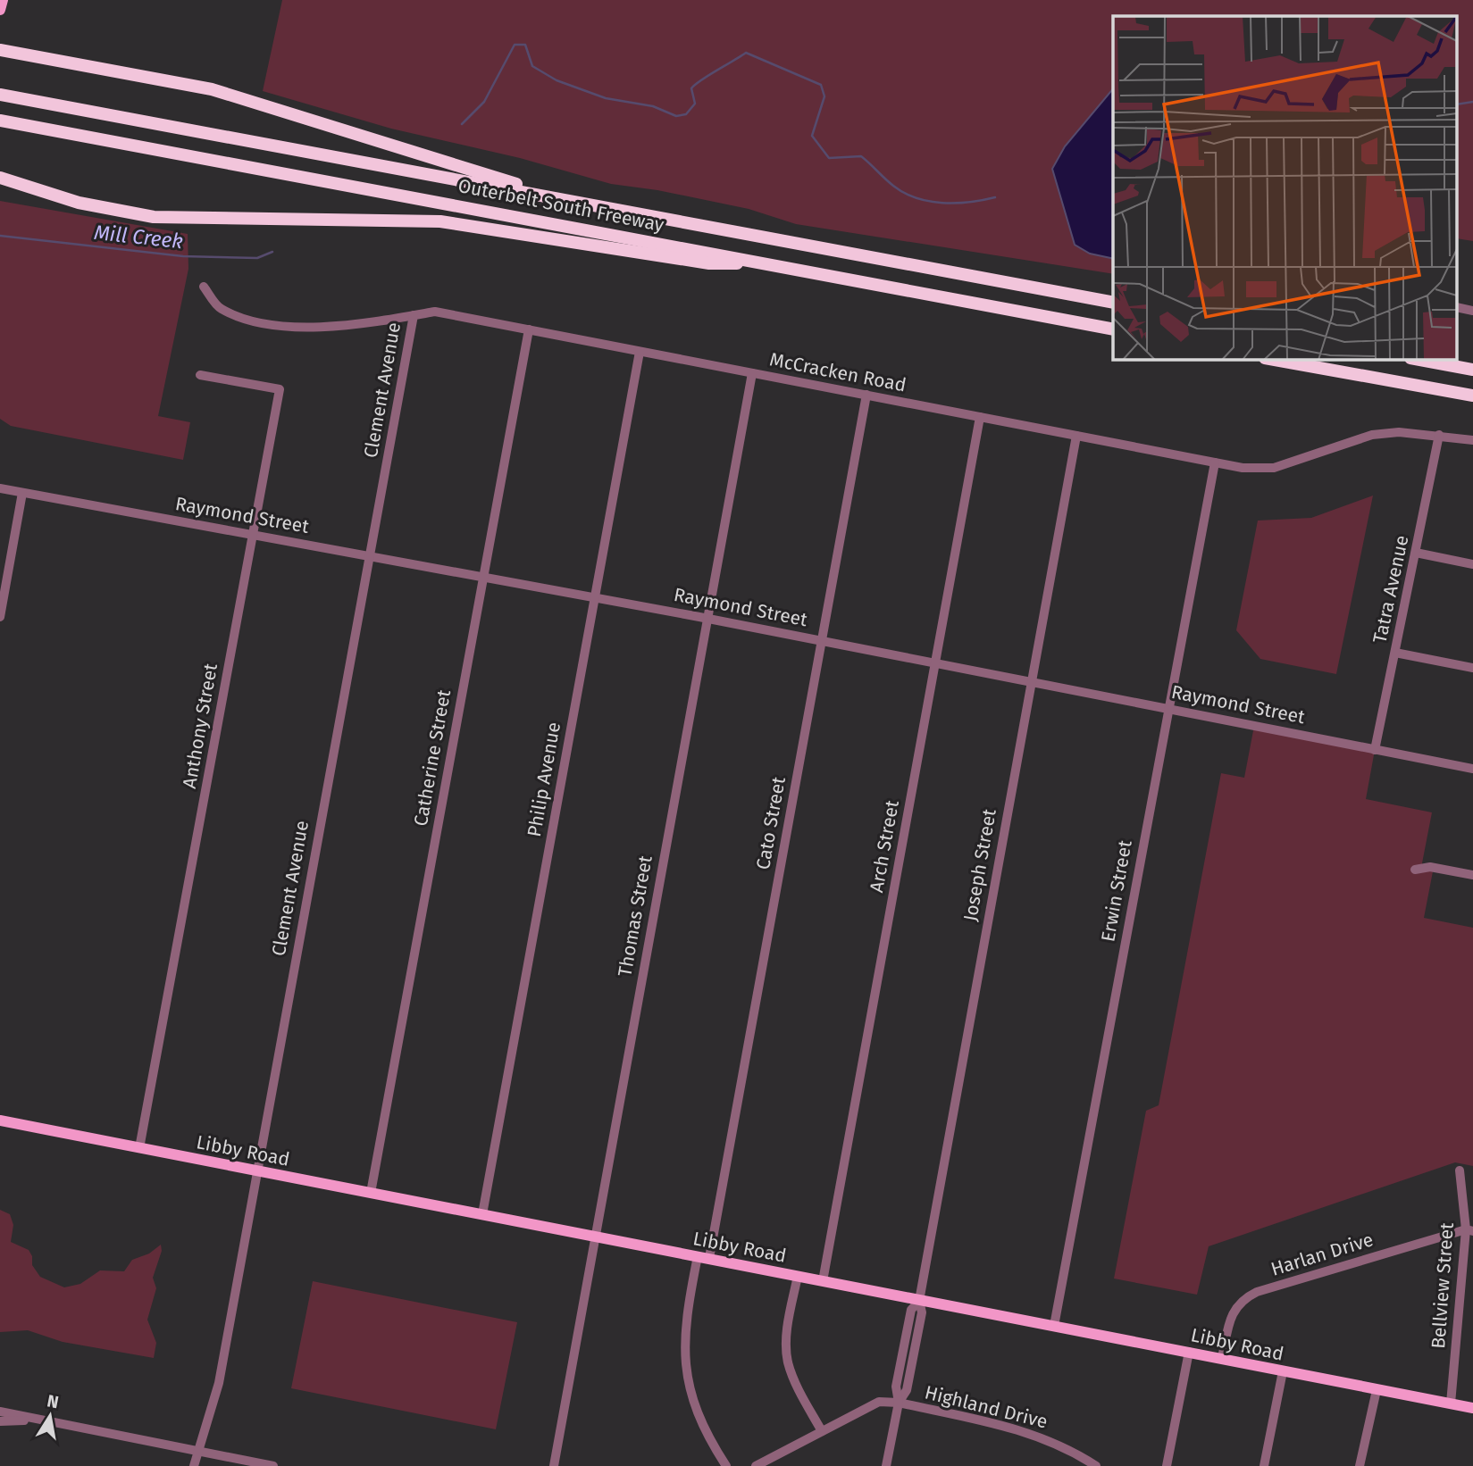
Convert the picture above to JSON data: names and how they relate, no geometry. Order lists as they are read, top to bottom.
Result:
{
  "streets": {
    "highway": ["Outerbelt South Freeway"],
    "main road": ["Libby Road"],
    "street": [
      "McCracken Road",
      "Clement Avenue",
      "Raymond Street",
      "Tatra Avenue",
      "Anthony Street",
      "Catherine Street",
      "Philip Avenue",
      "Cato Street",
      "Arch Street",
      "Joseph Street",
      "Erwin Street",
      "Thomas Street",
      "Harlan Drive",
      "Bellview Street",
      "Highland Drive"
    ]
  },
  "crossings": [
    ["McCracken Road", "Clement Avenue"],
    ["McCracken Road", "Tatra Avenue"],
    ["McCracken Road", "Catherine Street"],
    ["McCracken Road", "Philip Avenue"],
    ["McCracken Road", "Cato Street"],
    ["McCracken Road", "Arch Street"],
    ["McCracken Road", "Joseph Street"],
    ["McCracken Road", "Erwin Street"],
    ["McCracken Road", "Thomas Street"],
    ["Clement Avenue", "Raymond Street"],
    ["Clement Avenue", "Libby Road"],
    ["Raymond Street", "Tatra Avenue"],
    ["Raymond Street", "Anthony Street"],
    ["Raymond Street", "Catherine Street"],
    ["Raymond Street", "Philip Avenue"],
    ["Raymond Street", "Cato Street"],
    ["Raymond Street", "Arch Street"],
    ["Raymond Street", "Joseph Street"],
    ["Raymond Street", "Erwin Street"],
    ["Raymond Street", "Thomas Street"],
    ["Anthony Street", "Libby Road"],
    ["Catherine Street", "Libby Road"],
    ["Philip Avenue", "Libby Road"],
    ["Cato Street", "Libby Road"],
    ["Arch Street", "Libby Road"],
    ["Joseph Street", "Libby Road"],
    ["Joseph Street", "Highland Drive"],
    ["Erwin Street", "Libby Road"],
    ["Thomas Street", "Libby Road"],
    ["Libby Road", "Harlan Drive"],
    ["Libby Road", "Bellview Street"],
    ["Harlan Drive", "Bellview Street"]
  ],
  "water": ["Mill Creek"],
  "north": "top"
}
